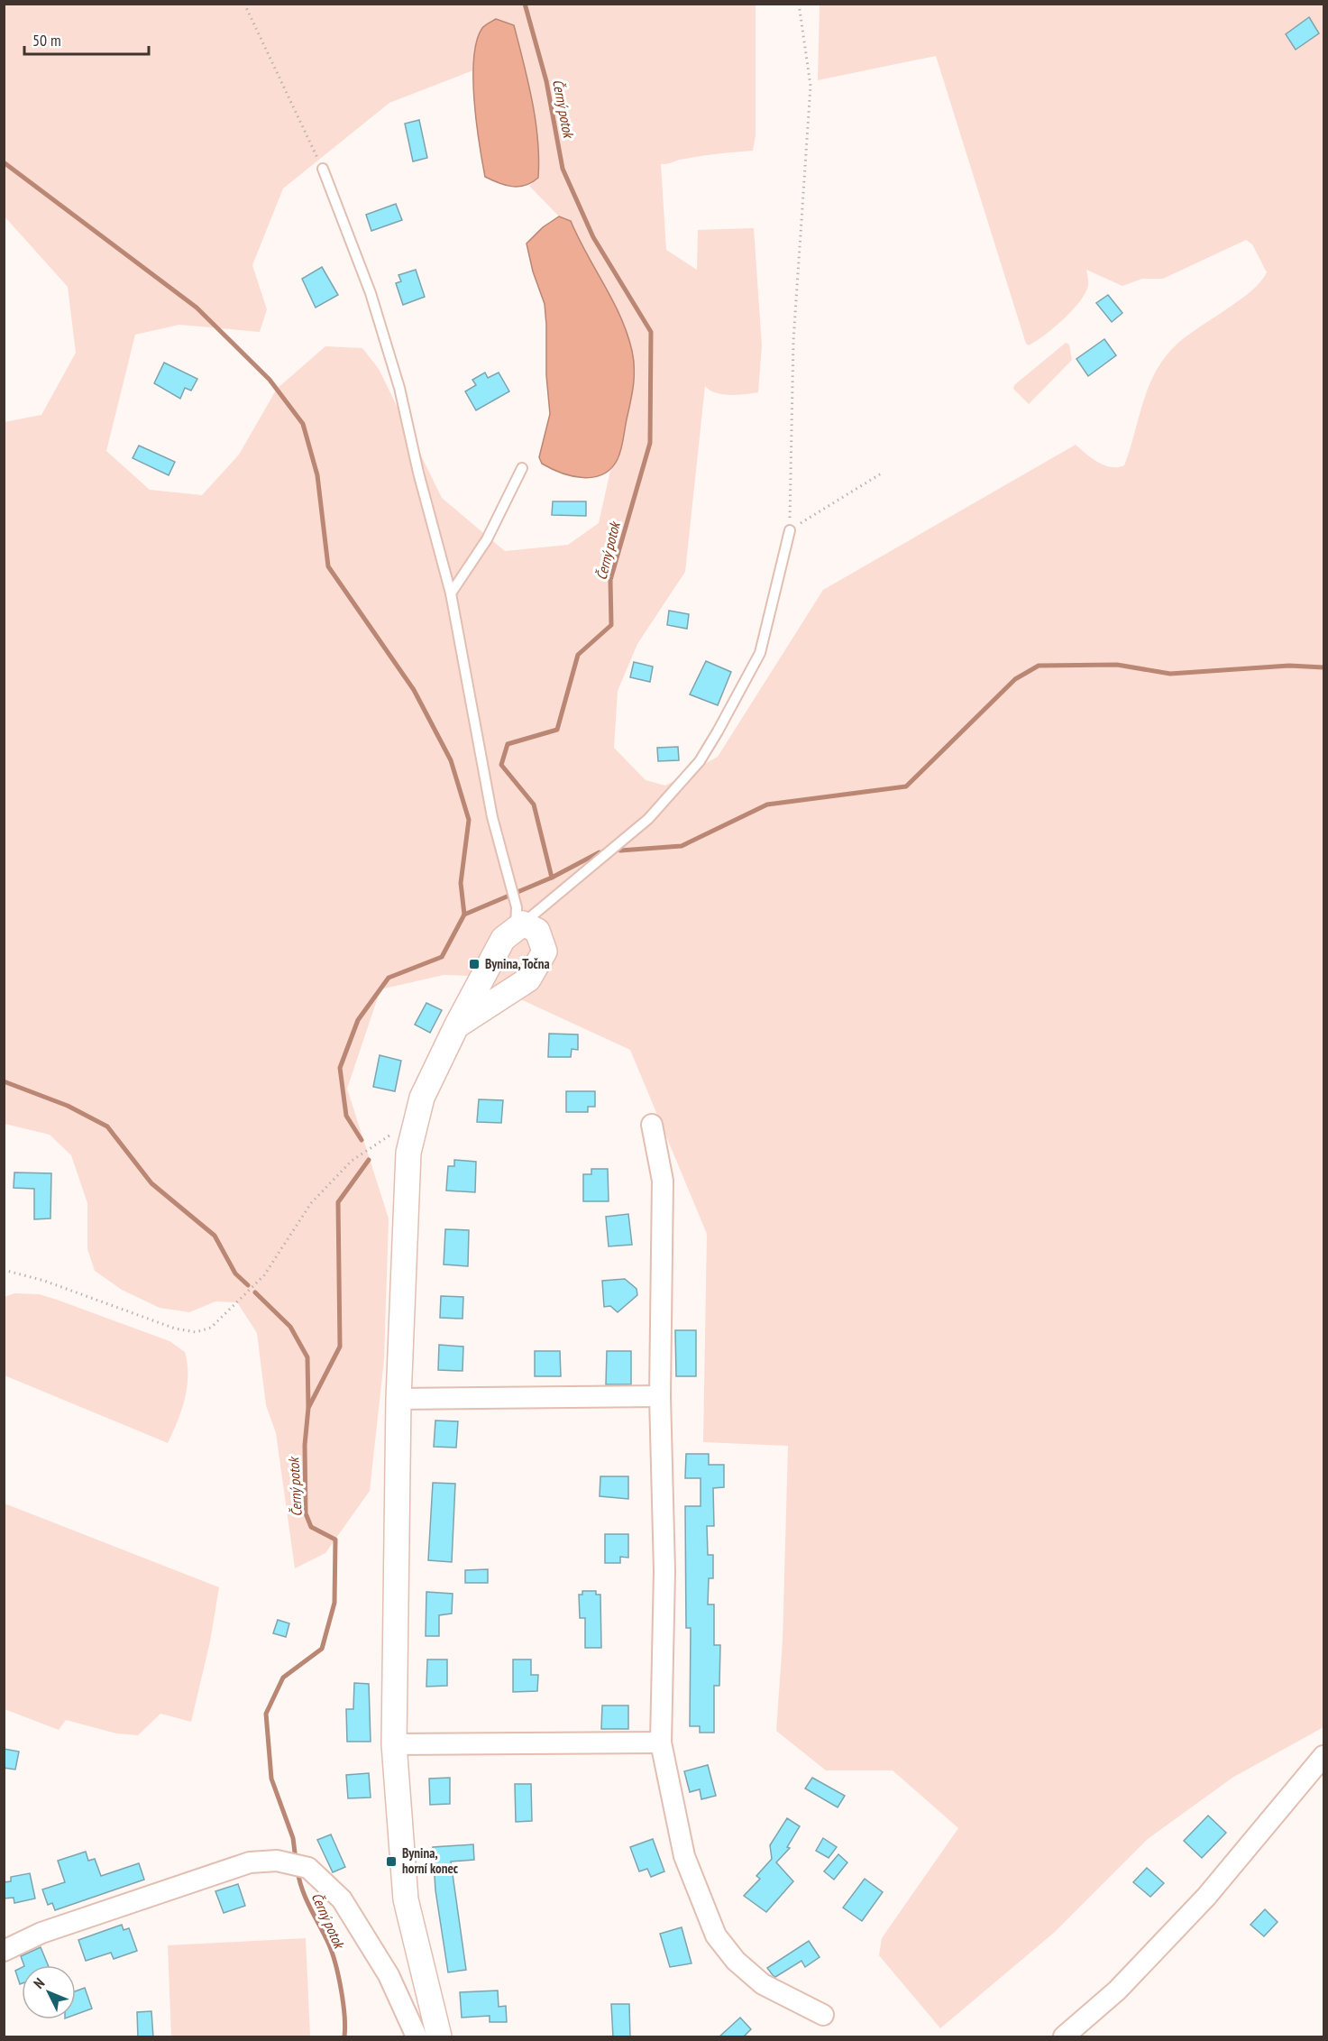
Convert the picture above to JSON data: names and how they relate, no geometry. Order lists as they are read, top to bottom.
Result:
{
  "water": ["Černý potok"],
  "places": {
    "transit": ["Bynina, Točna", "Bynina, horní konec"]
  },
  "scale_bar": "50 m",
  "north": "top left"
}
